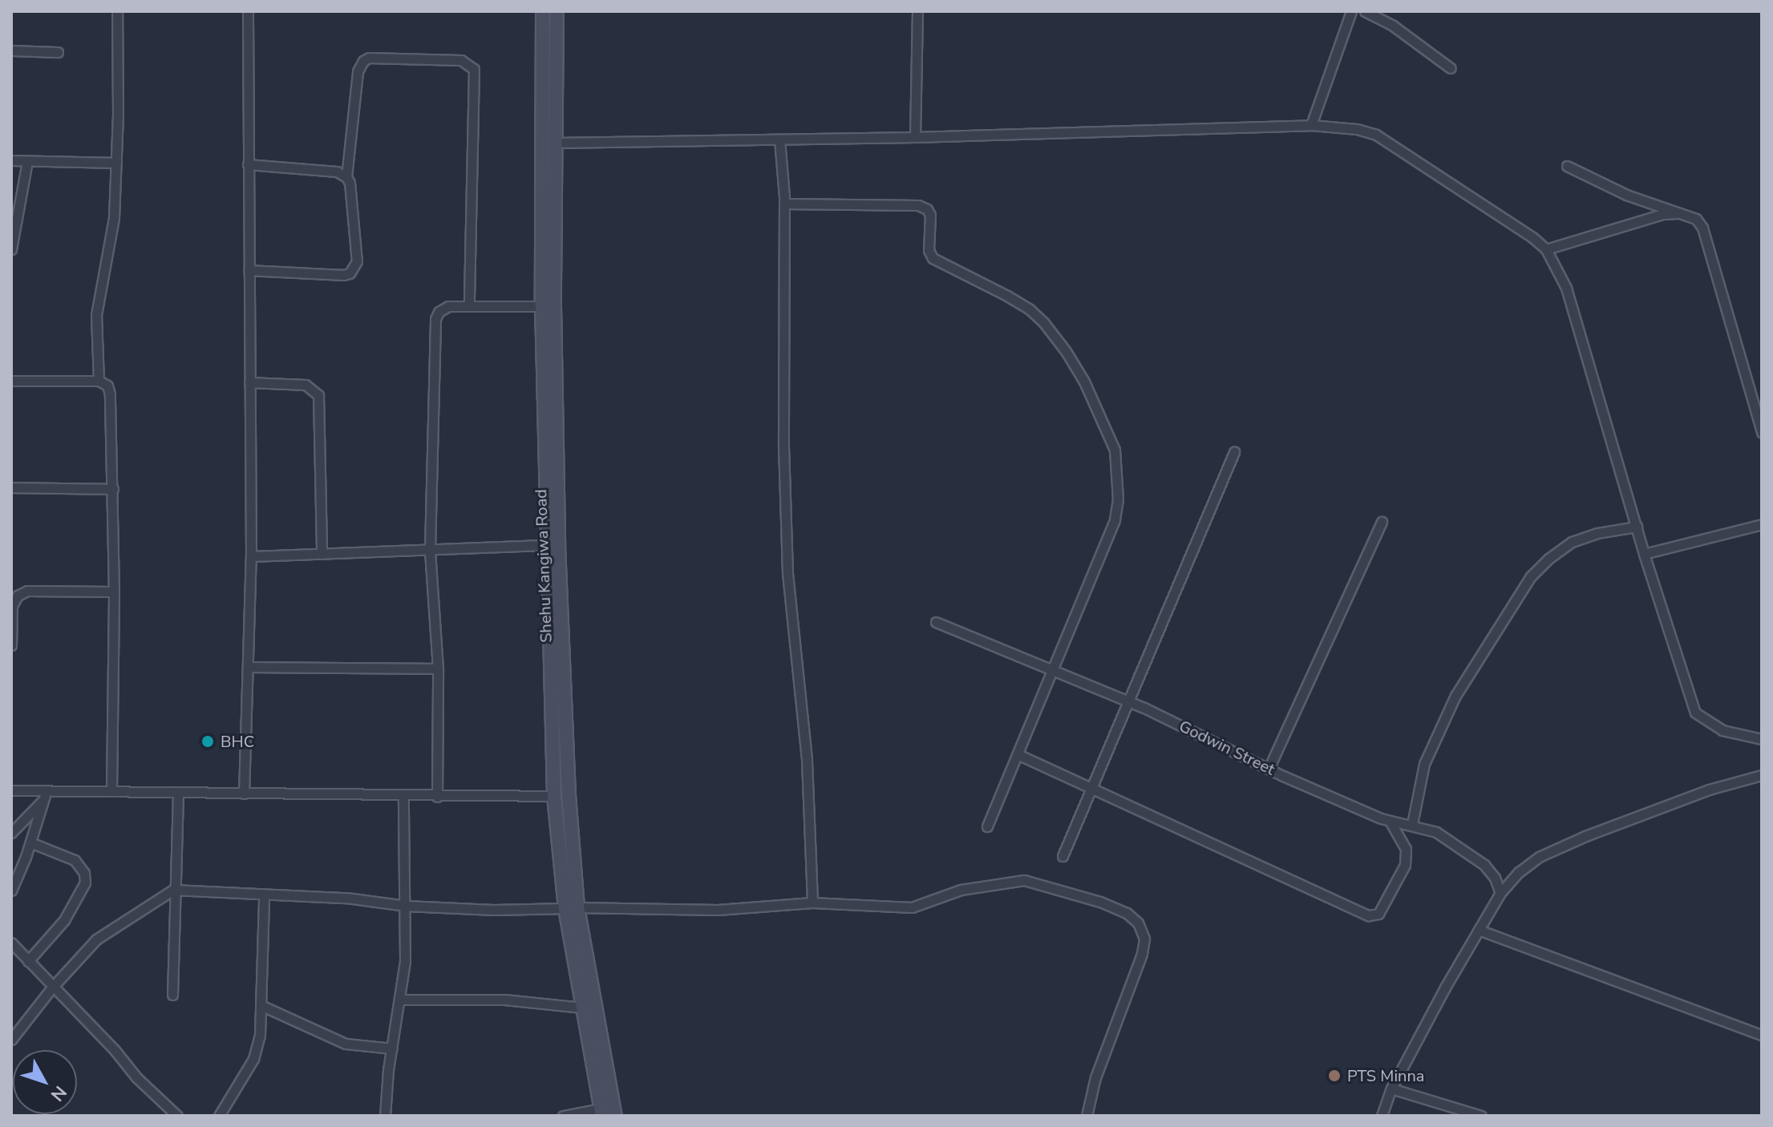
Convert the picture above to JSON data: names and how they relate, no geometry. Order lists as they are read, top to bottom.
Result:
{
  "streets": {
    "main road": ["Shehu Kangiwa Road"],
    "street": ["Godwin Street"]
  },
  "places": ["BHC", "PTS Minna"],
  "north": "bottom right"
}
